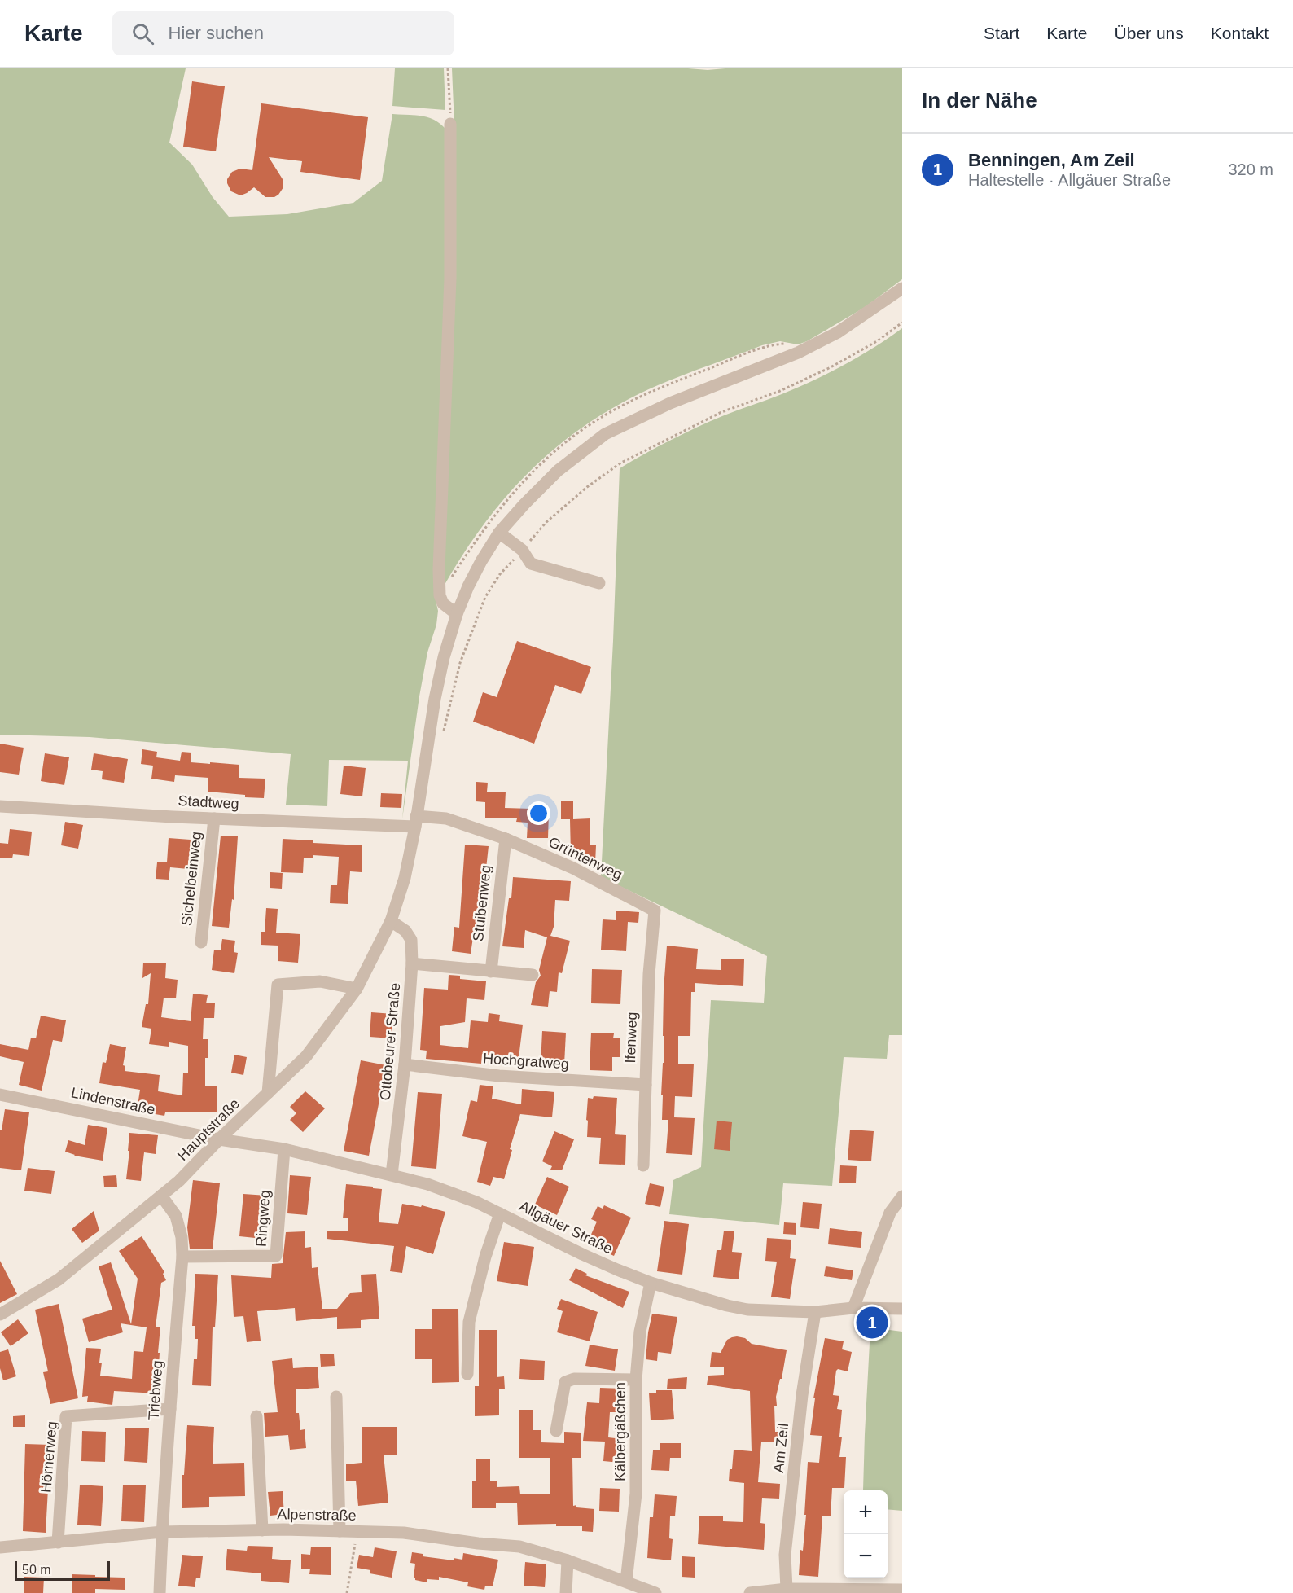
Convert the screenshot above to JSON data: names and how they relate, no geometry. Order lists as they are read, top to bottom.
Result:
{
  "streets": {
    "street": [
      "Stadtweg",
      "Grüntenweg",
      "Sichelbeinweg",
      "Stuibenweg",
      "Ifenweg",
      "Ottobeurer Straße",
      "Hochgratweg",
      "Lindenstraße",
      "Hauptstraße",
      "Ringweg",
      "Allgäuer Straße",
      "Triebweg",
      "Kälbergäßchen",
      "Am Zeil",
      "Hörnerweg",
      "Alpenstraße"
    ]
  },
  "crossings": [
    ["Stadtweg", "Grüntenweg"],
    ["Stadtweg", "Sichelbeinweg"],
    ["Stadtweg", "Hauptstraße"],
    ["Grüntenweg", "Stuibenweg"],
    ["Grüntenweg", "Ifenweg"],
    ["Grüntenweg", "Hauptstraße"],
    ["Ifenweg", "Hochgratweg"],
    ["Ottobeurer Straße", "Hochgratweg"],
    ["Ottobeurer Straße", "Hauptstraße"],
    ["Ottobeurer Straße", "Allgäuer Straße"],
    ["Lindenstraße", "Hauptstraße"],
    ["Lindenstraße", "Allgäuer Straße"],
    ["Hauptstraße", "Allgäuer Straße"],
    ["Hauptstraße", "Triebweg"],
    ["Ringweg", "Allgäuer Straße"],
    ["Ringweg", "Triebweg"],
    ["Allgäuer Straße", "Kälbergäßchen"],
    ["Allgäuer Straße", "Am Zeil"],
    ["Triebweg", "Hörnerweg"],
    ["Triebweg", "Alpenstraße"],
    ["Kälbergäßchen", "Alpenstraße"],
    ["Hörnerweg", "Alpenstraße"]
  ],
  "scale_bar": "50 m",
  "page": {
    "header": "Karte",
    "search": "Hier suchen",
    "nav": [
      "Start",
      "Karte",
      "Über uns",
      "Kontakt"
    ],
    "heading": "In der Nähe",
    "list": [
      {
        "mark": "1",
        "name": "Benningen, Am Zeil",
        "note": "Haltestelle · Allgäuer Straße",
        "value": "320 m"
      }
    ],
    "pins": "1",
    "map_buttons": ["+", "−"],
    "scale": "50 m"
  }
}
